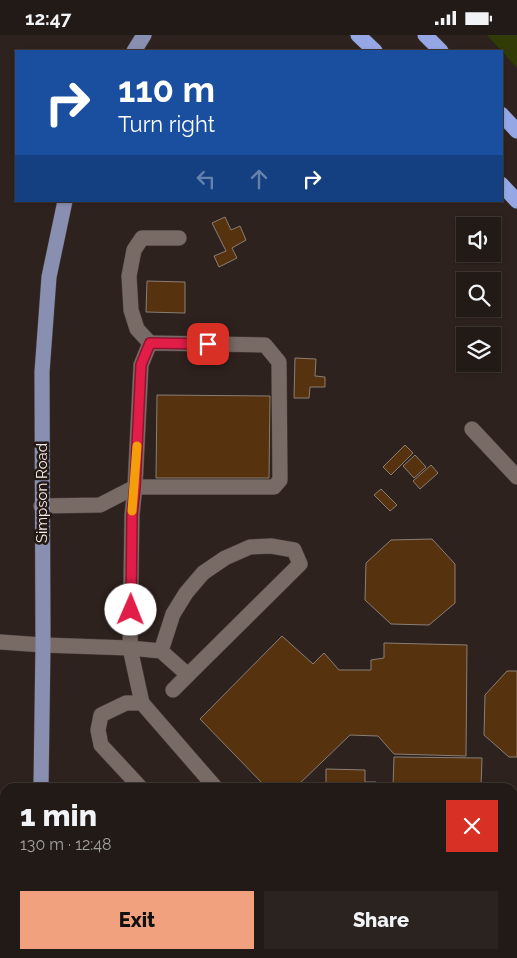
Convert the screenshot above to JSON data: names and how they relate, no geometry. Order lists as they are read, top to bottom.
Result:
{
  "streets": {
    "main road": ["Simpson Road"]
  },
  "page": {
    "status": "12:47",
    "turn": ["110 m", "Turn right"],
    "heading": ["1 min", "130 m · 12:48"],
    "buttons": ["Exit", "Share"]
  }
}
